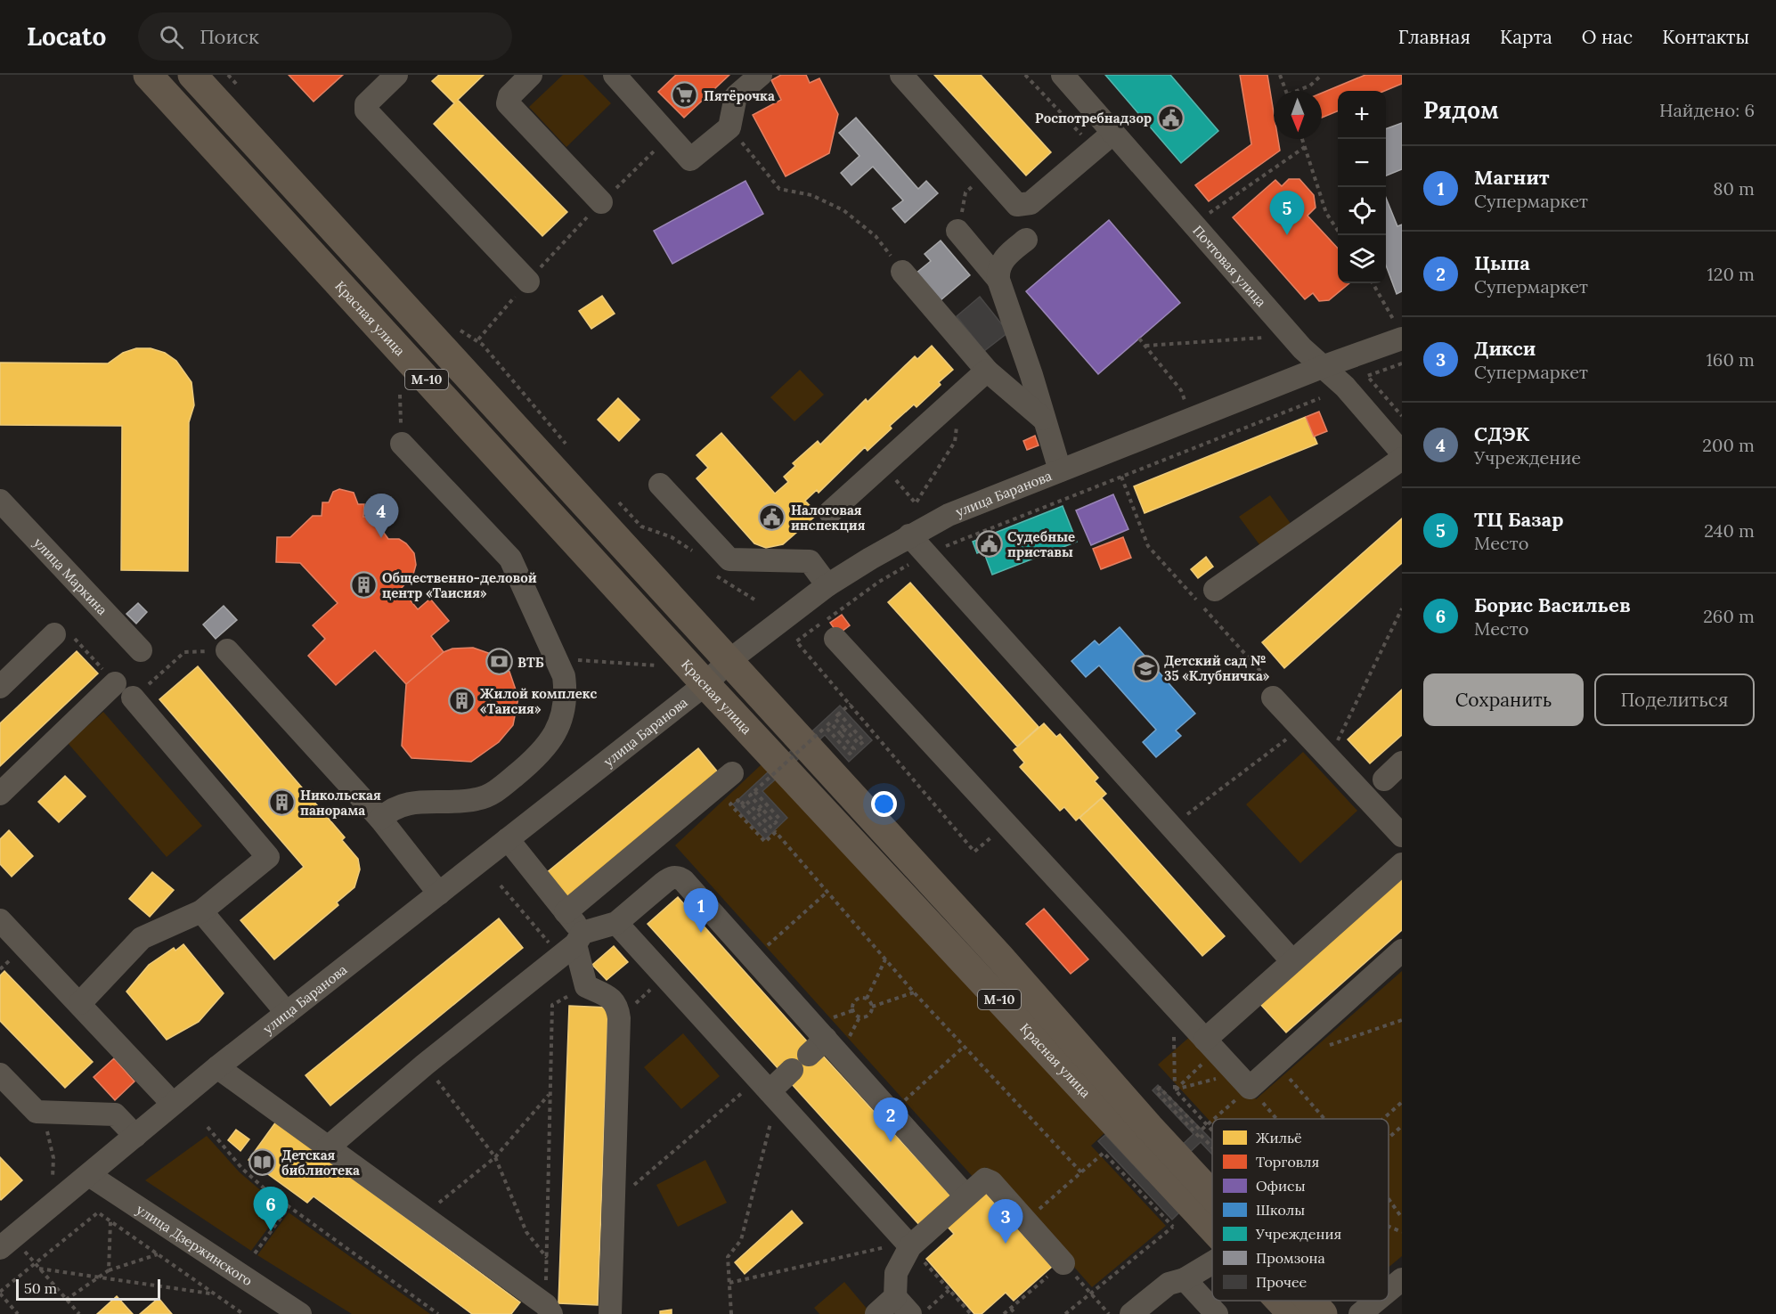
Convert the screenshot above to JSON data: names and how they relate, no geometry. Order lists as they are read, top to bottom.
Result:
{
  "streets": {
    "highway": ["Красная улица", "М-10"],
    "street": [
      "Почтовая улица",
      "улица Баранова",
      "улица Маркина",
      "улица Дзержинского"
    ]
  },
  "crossings": [
    ["Почтовая улица", "улица Баранова"],
    ["Красная улица", "улица Баранова"],
    ["улица Баранова", "улица Дзержинского"]
  ],
  "places": {
    "supermarket": ["Пятёрочка"],
    "public building": ["Роспотребнадзор", "Налоговая инспекция", "Судебные приставы"],
    "building": ["Общественно-деловой центр «Таисия»", "Жилой комплекс «Таисия»", "Никольская панорама"],
    "bank": ["ВТБ"],
    "school or university": ["Детский сад № 35 «Клубничка»"],
    "library": ["Детская библиотека"]
  },
  "legend": [
    "Жильё",
    "Торговля",
    "Офисы",
    "Школы",
    "Учреждения",
    "Промзона",
    "Прочее"
  ],
  "scale_bar": "50 m",
  "north": "bottom",
  "page": {
    "header": "Locato",
    "search": "Поиск",
    "nav": [
      "Главная",
      "Карта",
      "О нас",
      "Контакты"
    ],
    "heading": ["Рядом", "Найдено: 6"],
    "map_buttons": ["+", "−"],
    "list": [
      {
        "mark": "1",
        "name": "Магнит",
        "note": "Супермаркет",
        "value": "80 m"
      },
      {
        "mark": "2",
        "name": "Цыпа",
        "note": "Супермаркет",
        "value": "120 m"
      },
      {
        "mark": "3",
        "name": "Дикси",
        "note": "Супермаркет",
        "value": "160 m"
      },
      {
        "mark": "4",
        "name": "СДЭК",
        "note": "Учреждение",
        "value": "200 m"
      },
      {
        "mark": "5",
        "name": "ТЦ Базар",
        "note": "Место",
        "value": "240 m"
      },
      {
        "mark": "6",
        "name": "Борис Васильев",
        "note": "Место",
        "value": "260 m"
      }
    ],
    "pins": [
      "5",
      "4",
      "1",
      "2",
      "6",
      "3"
    ],
    "buttons": ["Сохранить", "Поделиться"],
    "scale": "50 m"
  }
}
